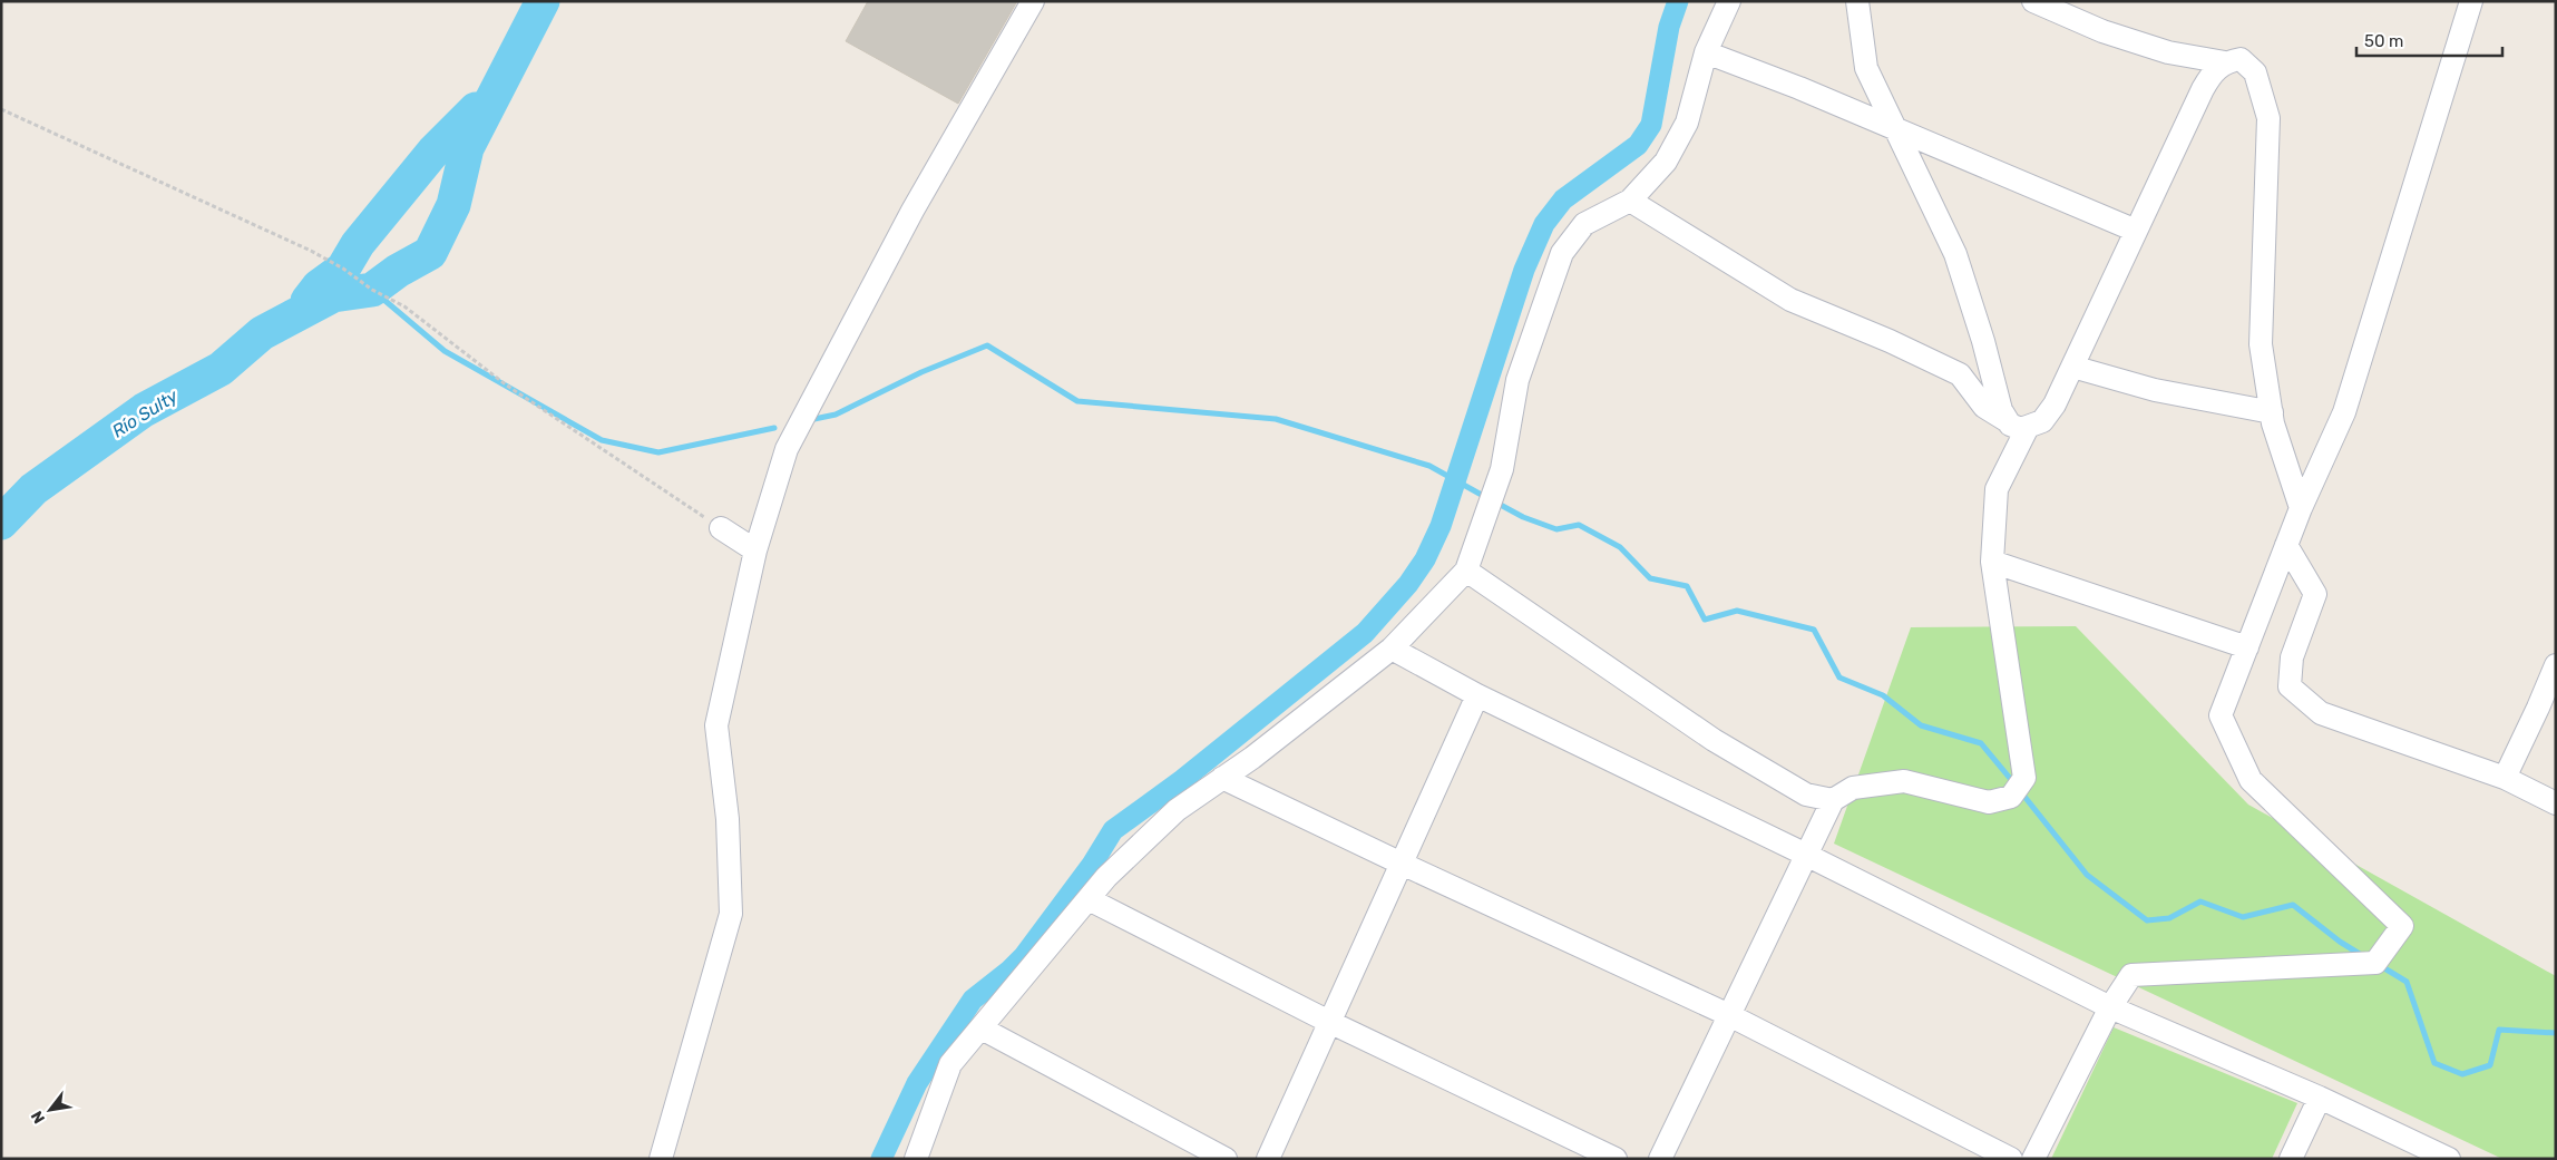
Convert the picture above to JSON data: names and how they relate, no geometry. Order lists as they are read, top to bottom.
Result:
{
  "water": ["Río Sulty"],
  "scale_bar": "50 m",
  "north": "bottom left"
}
